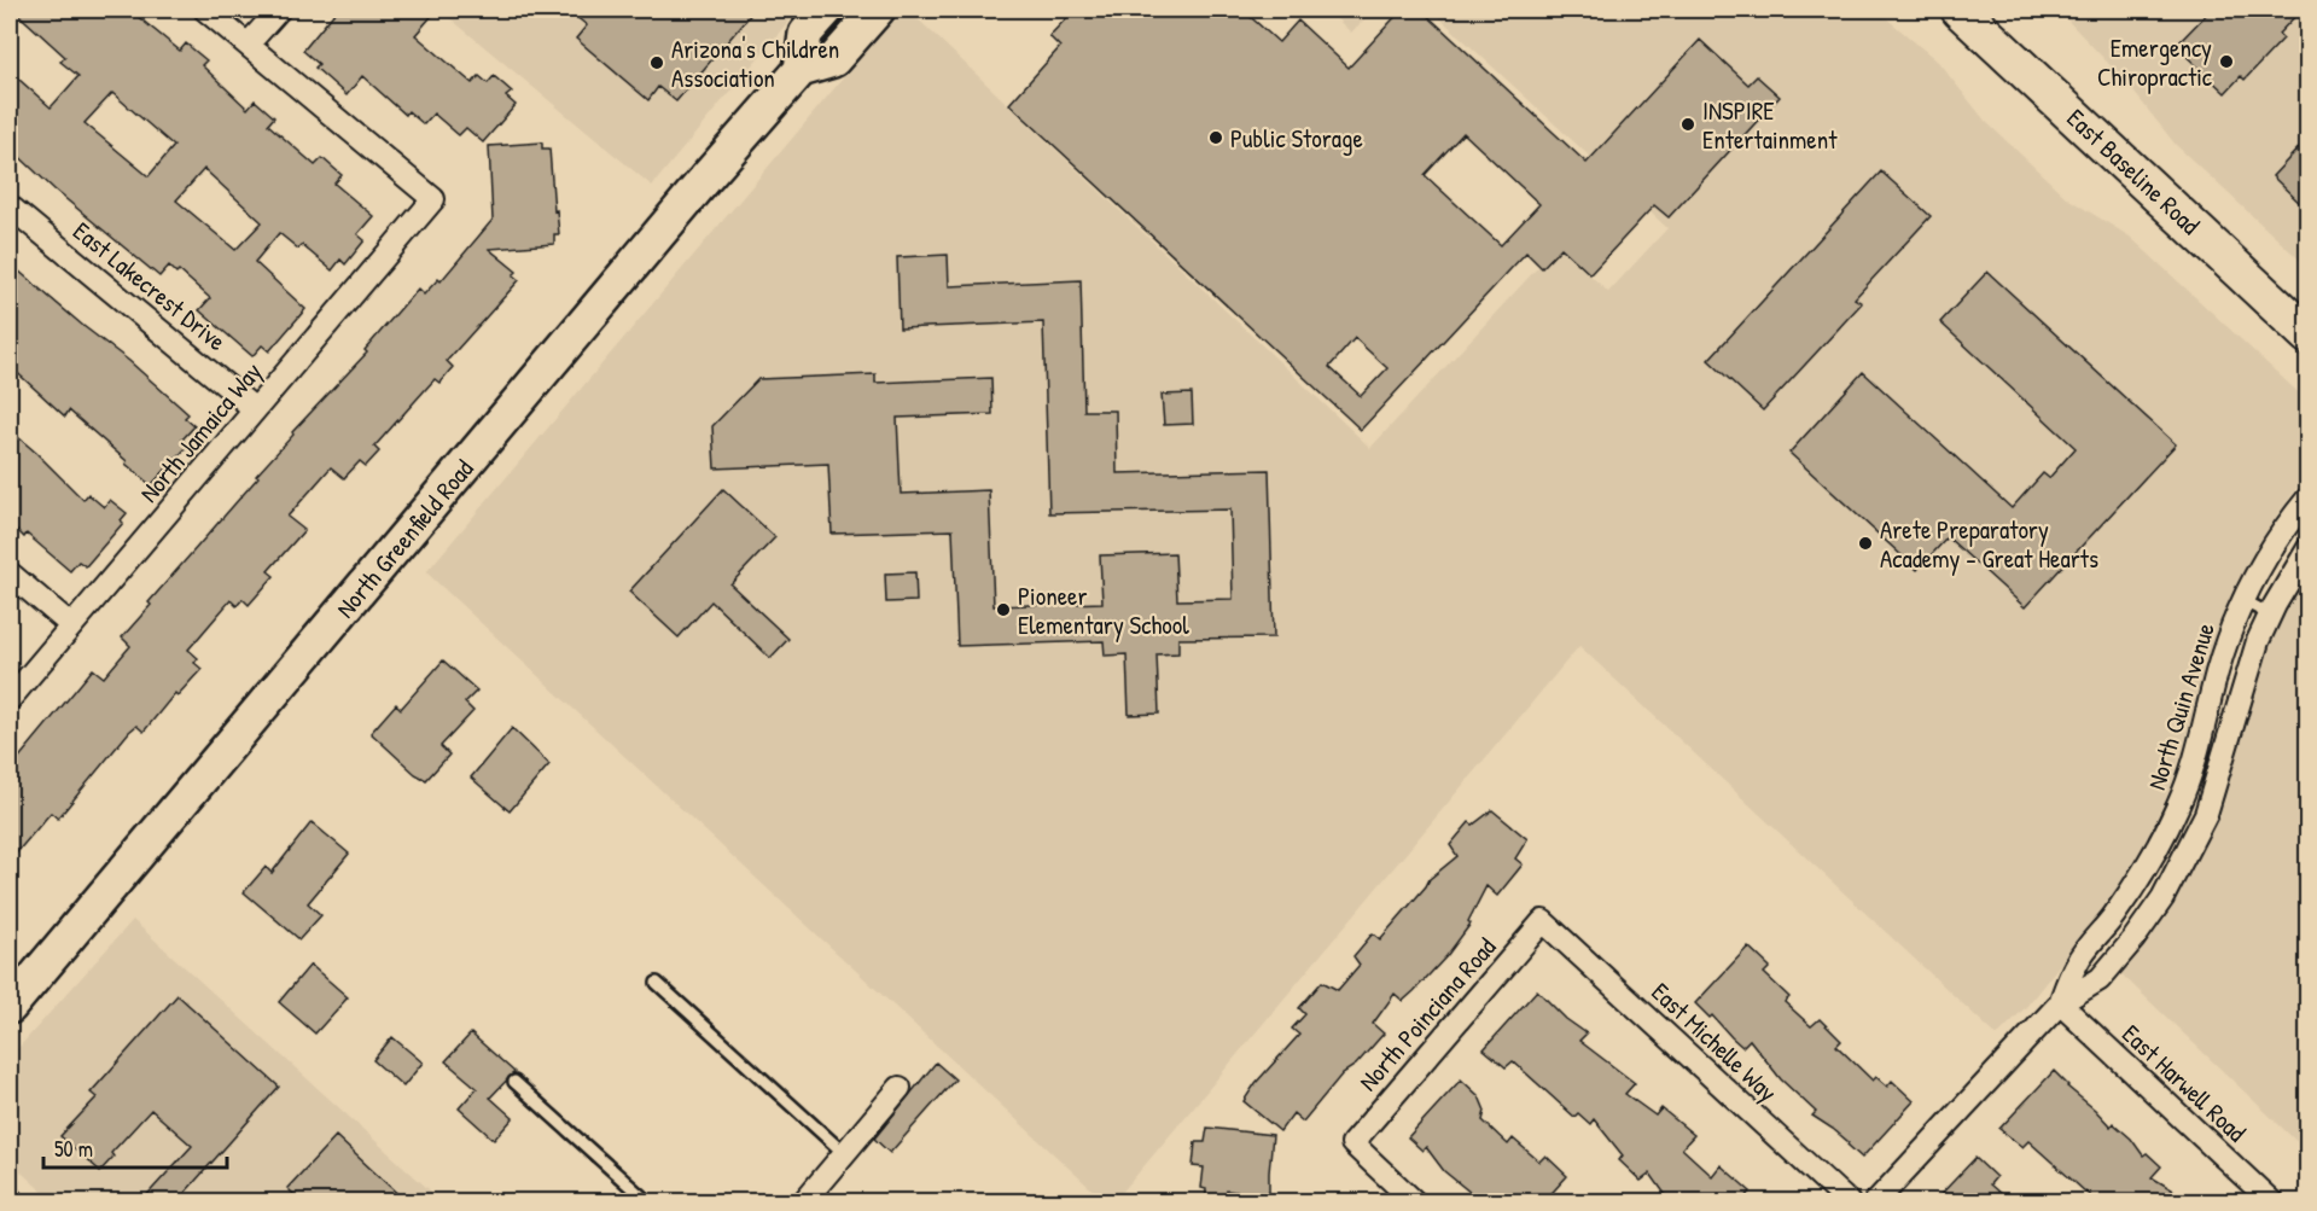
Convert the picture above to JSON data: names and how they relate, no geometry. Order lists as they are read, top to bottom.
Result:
{
  "streets": {
    "main road": ["East Baseline Road", "North Greenfield Road"],
    "street": [
      "East Lakecrest Drive",
      "North Jamaica Way",
      "North Quin Avenue",
      "North Poinciana Road",
      "East Michelle Way",
      "East Harwell Road"
    ]
  },
  "crossings": [
    ["East Lakecrest Drive", "North Jamaica Way"],
    ["North Quin Avenue", "East Harwell Road"],
    ["North Poinciana Road", "East Michelle Way"]
  ],
  "places": [
    "Emergency Chiropractic",
    "Arizona's Children Association",
    "INSPIRE Entertainment",
    "Public Storage",
    "Arete Preparatory Academy - Great Hearts",
    "Pioneer Elementary School"
  ],
  "scale_bar": "50 m"
}
